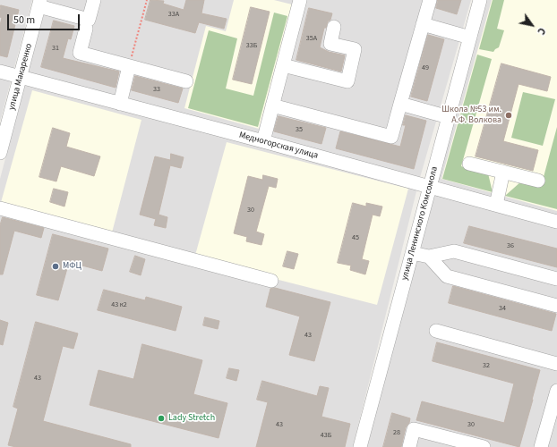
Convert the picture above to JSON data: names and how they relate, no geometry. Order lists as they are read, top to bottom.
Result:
{
  "streets": {
    "street": ["улица Макаренко", "Медногорская улица", "улица Ленинского Комсомола"]
  },
  "crossings": [
    ["улица Макаренко", "Медногорская улица"],
    ["Медногорская улица", "улица Ленинского Комсомола"]
  ],
  "places": ["Школа №53 им. А.Ф. Волкова", "МФЦ", "Lady Stretch"],
  "house_numbers": [
    "33А",
    "35А",
    "33Б",
    "31",
    "49",
    "33",
    "35",
    "30",
    "45",
    "36",
    "43 к2",
    "34",
    "43",
    "32",
    "43",
    "43",
    "30",
    "28",
    "43Б"
  ],
  "scale_bar": "50 m",
  "north": "bottom right"
}
